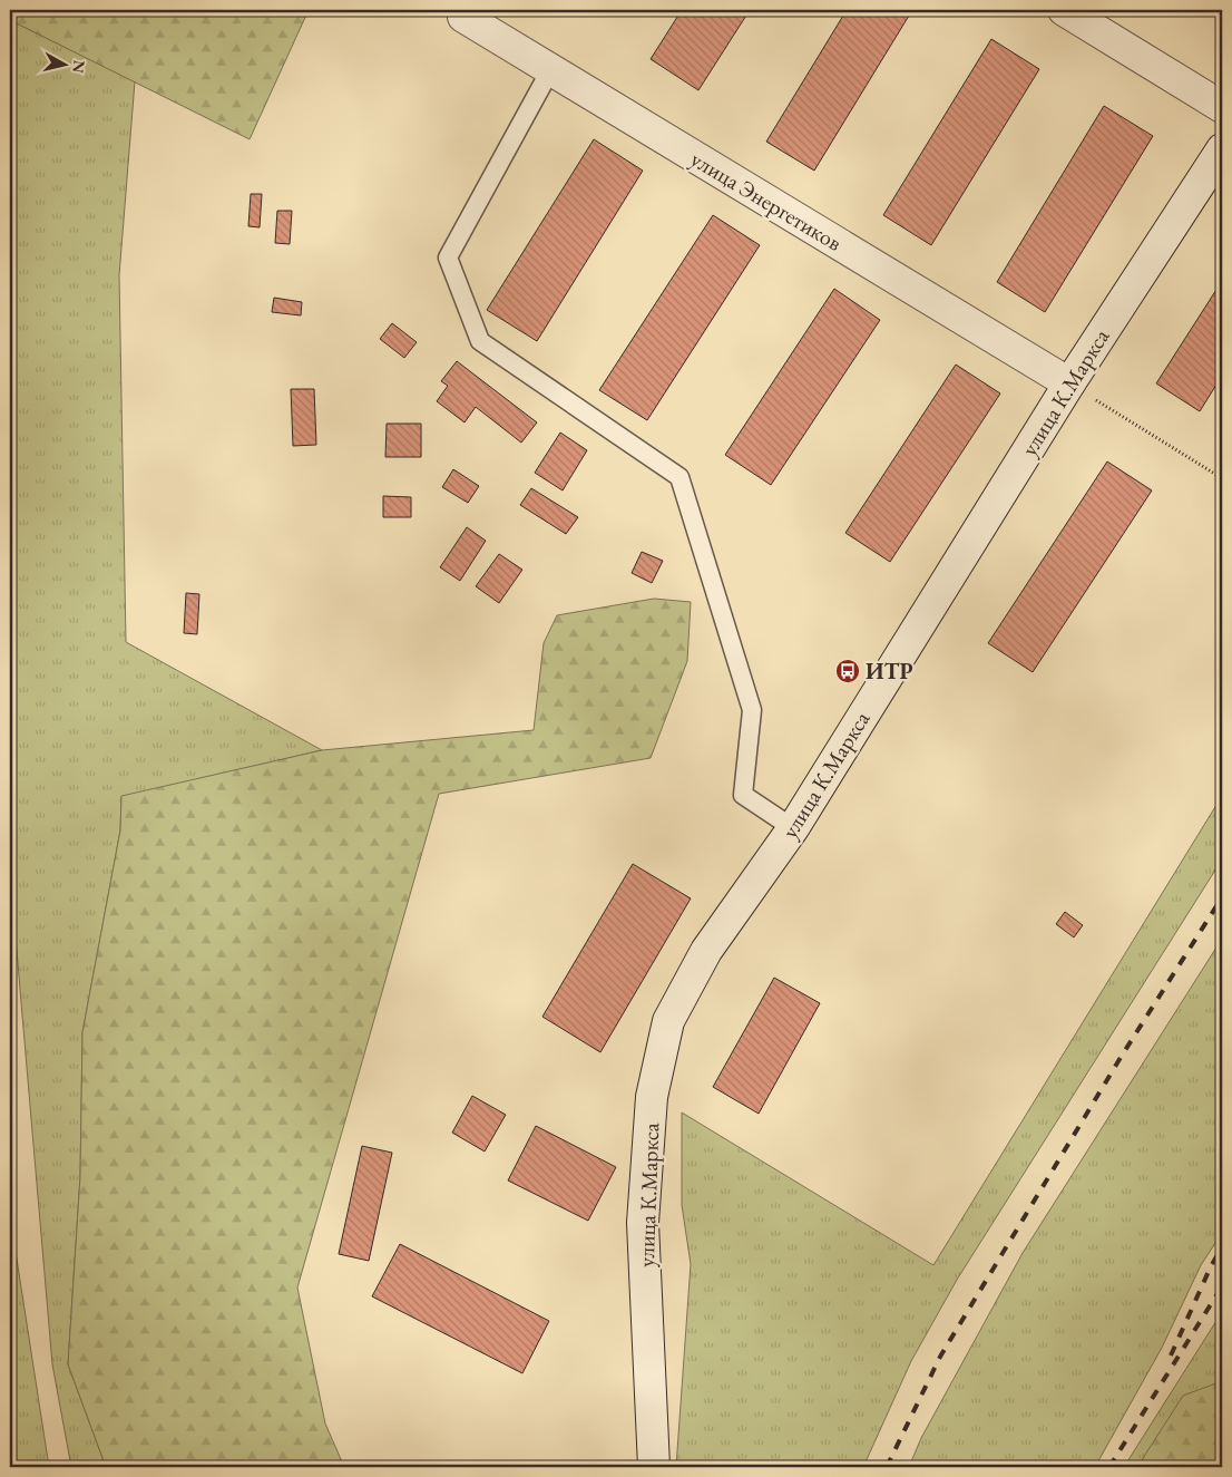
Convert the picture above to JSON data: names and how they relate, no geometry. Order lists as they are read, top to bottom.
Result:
{
  "streets": {
    "main road": ["улица Энергетиков", "улица К.Маркса"]
  },
  "crossings": [
    ["улица Энергетиков", "улица К.Маркса"]
  ],
  "places": {
    "bus stop": ["ИТР"]
  },
  "north": "right"
}
